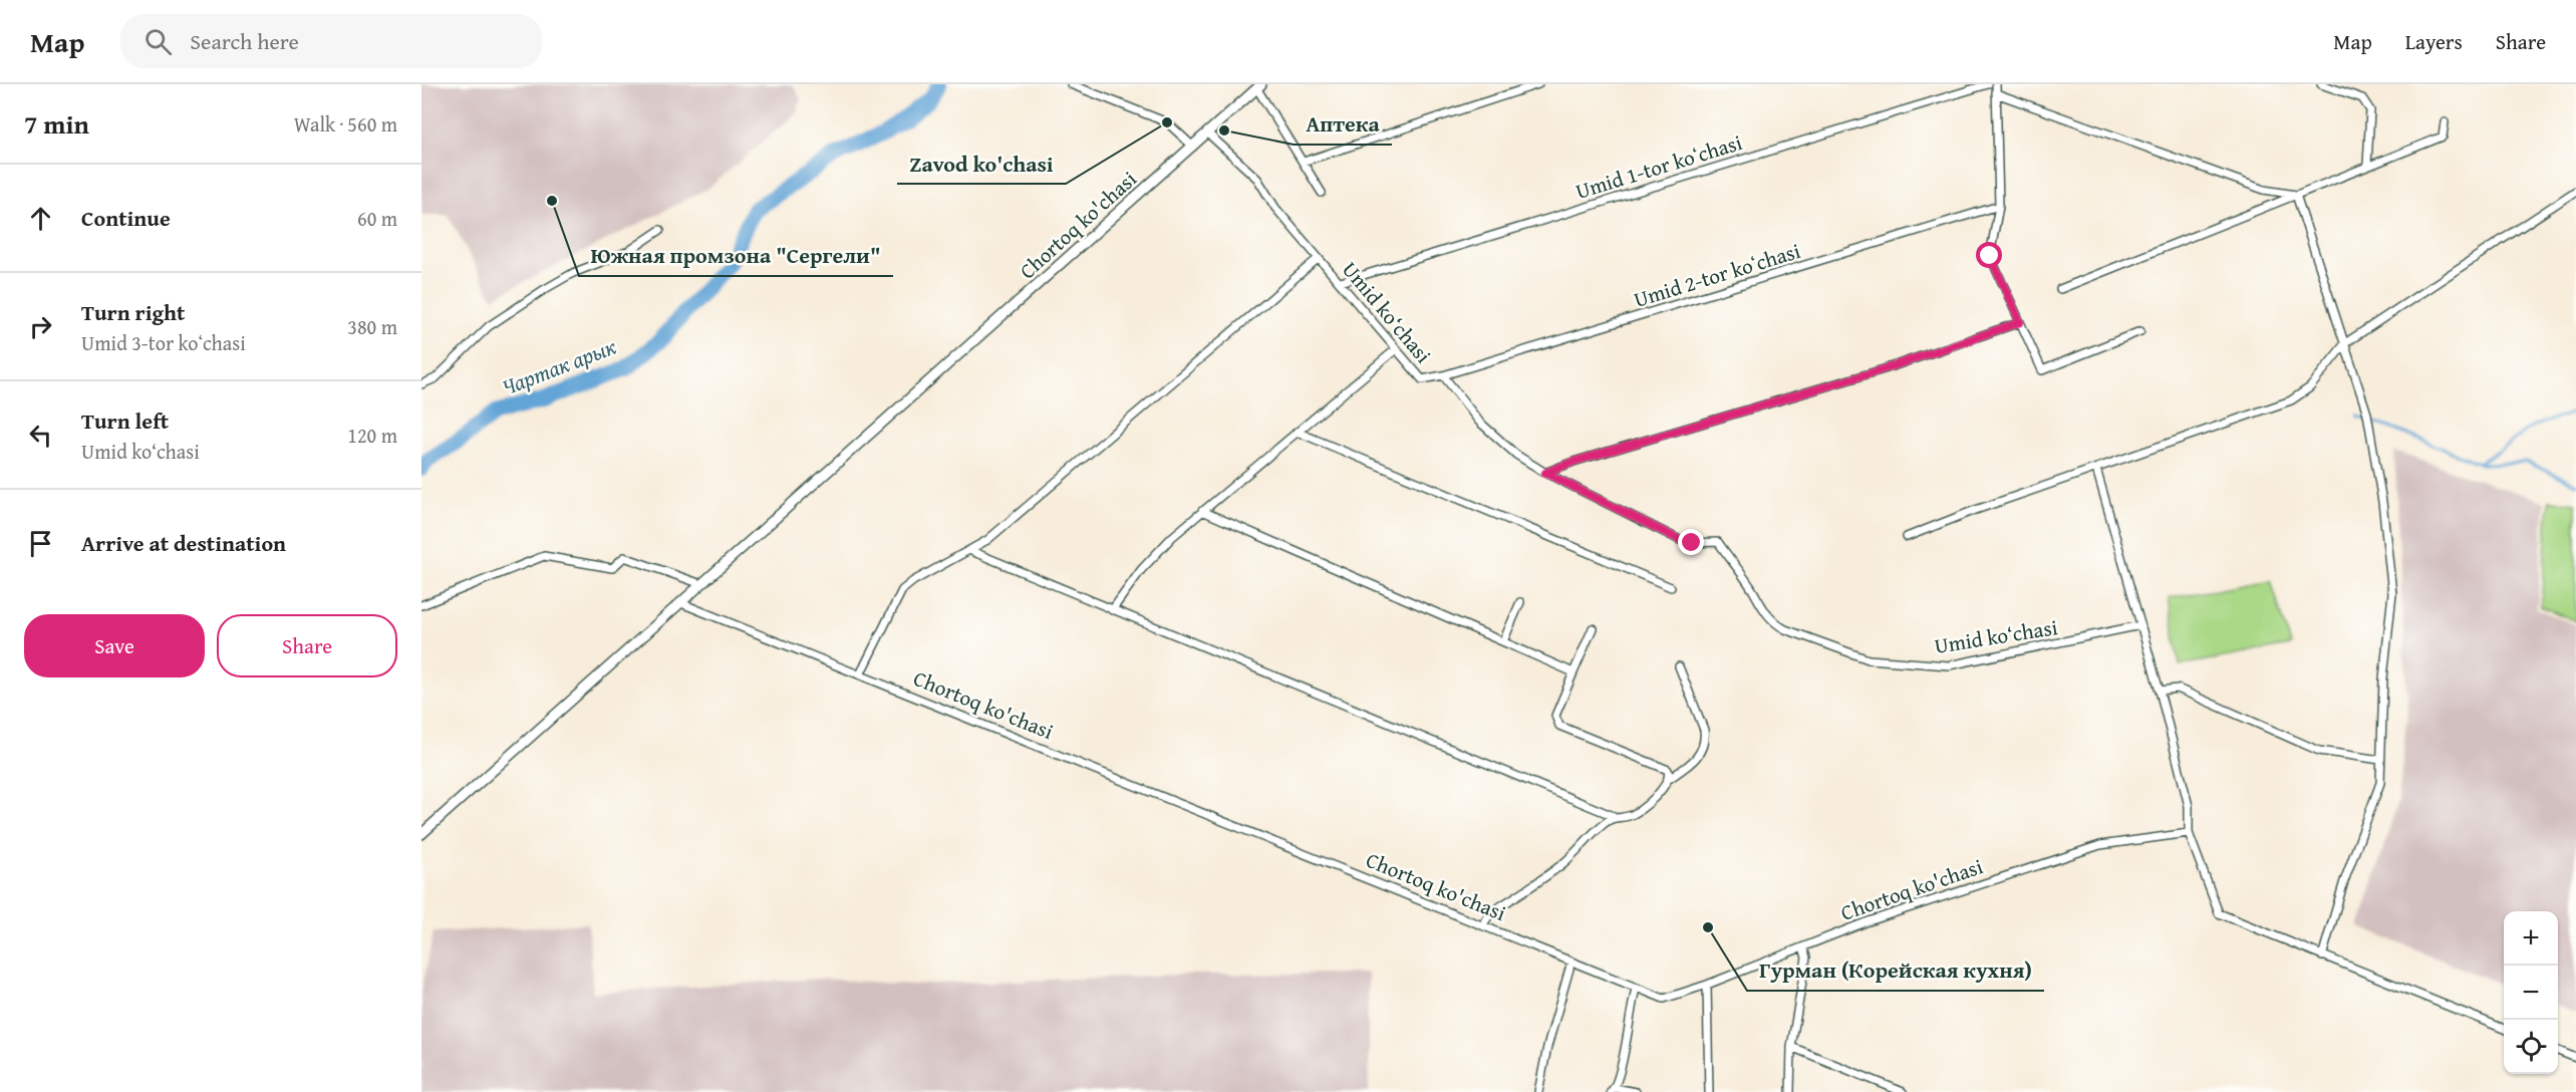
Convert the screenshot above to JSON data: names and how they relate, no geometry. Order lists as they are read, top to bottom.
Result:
{
  "streets": {
    "street": [
      "Umid 1-tor koʻchasi",
      "Chortoq ko'chasi",
      "Umid 2-tor koʻchasi",
      "Umid ko‘chasi"
    ]
  },
  "crossings": [
    ["Umid 1-tor koʻchasi", "Umid ko‘chasi"],
    ["Chortoq ko'chasi", "Umid ko‘chasi"],
    ["Umid 2-tor koʻchasi", "Umid ko‘chasi"]
  ],
  "water": ["Чартак арык"],
  "places": [
    "Zavod ko'chasi",
    "Аптека",
    "Южная промзона \"Сергели\"",
    "Гурман (Корейская кухня)"
  ],
  "page": {
    "header": "Map",
    "search": "Search here",
    "nav": ["Map", "Layers", "Share"],
    "heading": ["7 min", "Walk · 560 m"],
    "list": [
      ["Continue", "60 m"],
      ["Turn right", "Umid 3-tor koʻchasi", "380 m"],
      ["Turn left", "Umid ko‘chasi", "120 m"],
      "Arrive at destination"
    ],
    "buttons": ["Save", "Share"],
    "map_buttons": ["+", "−"]
  }
}
